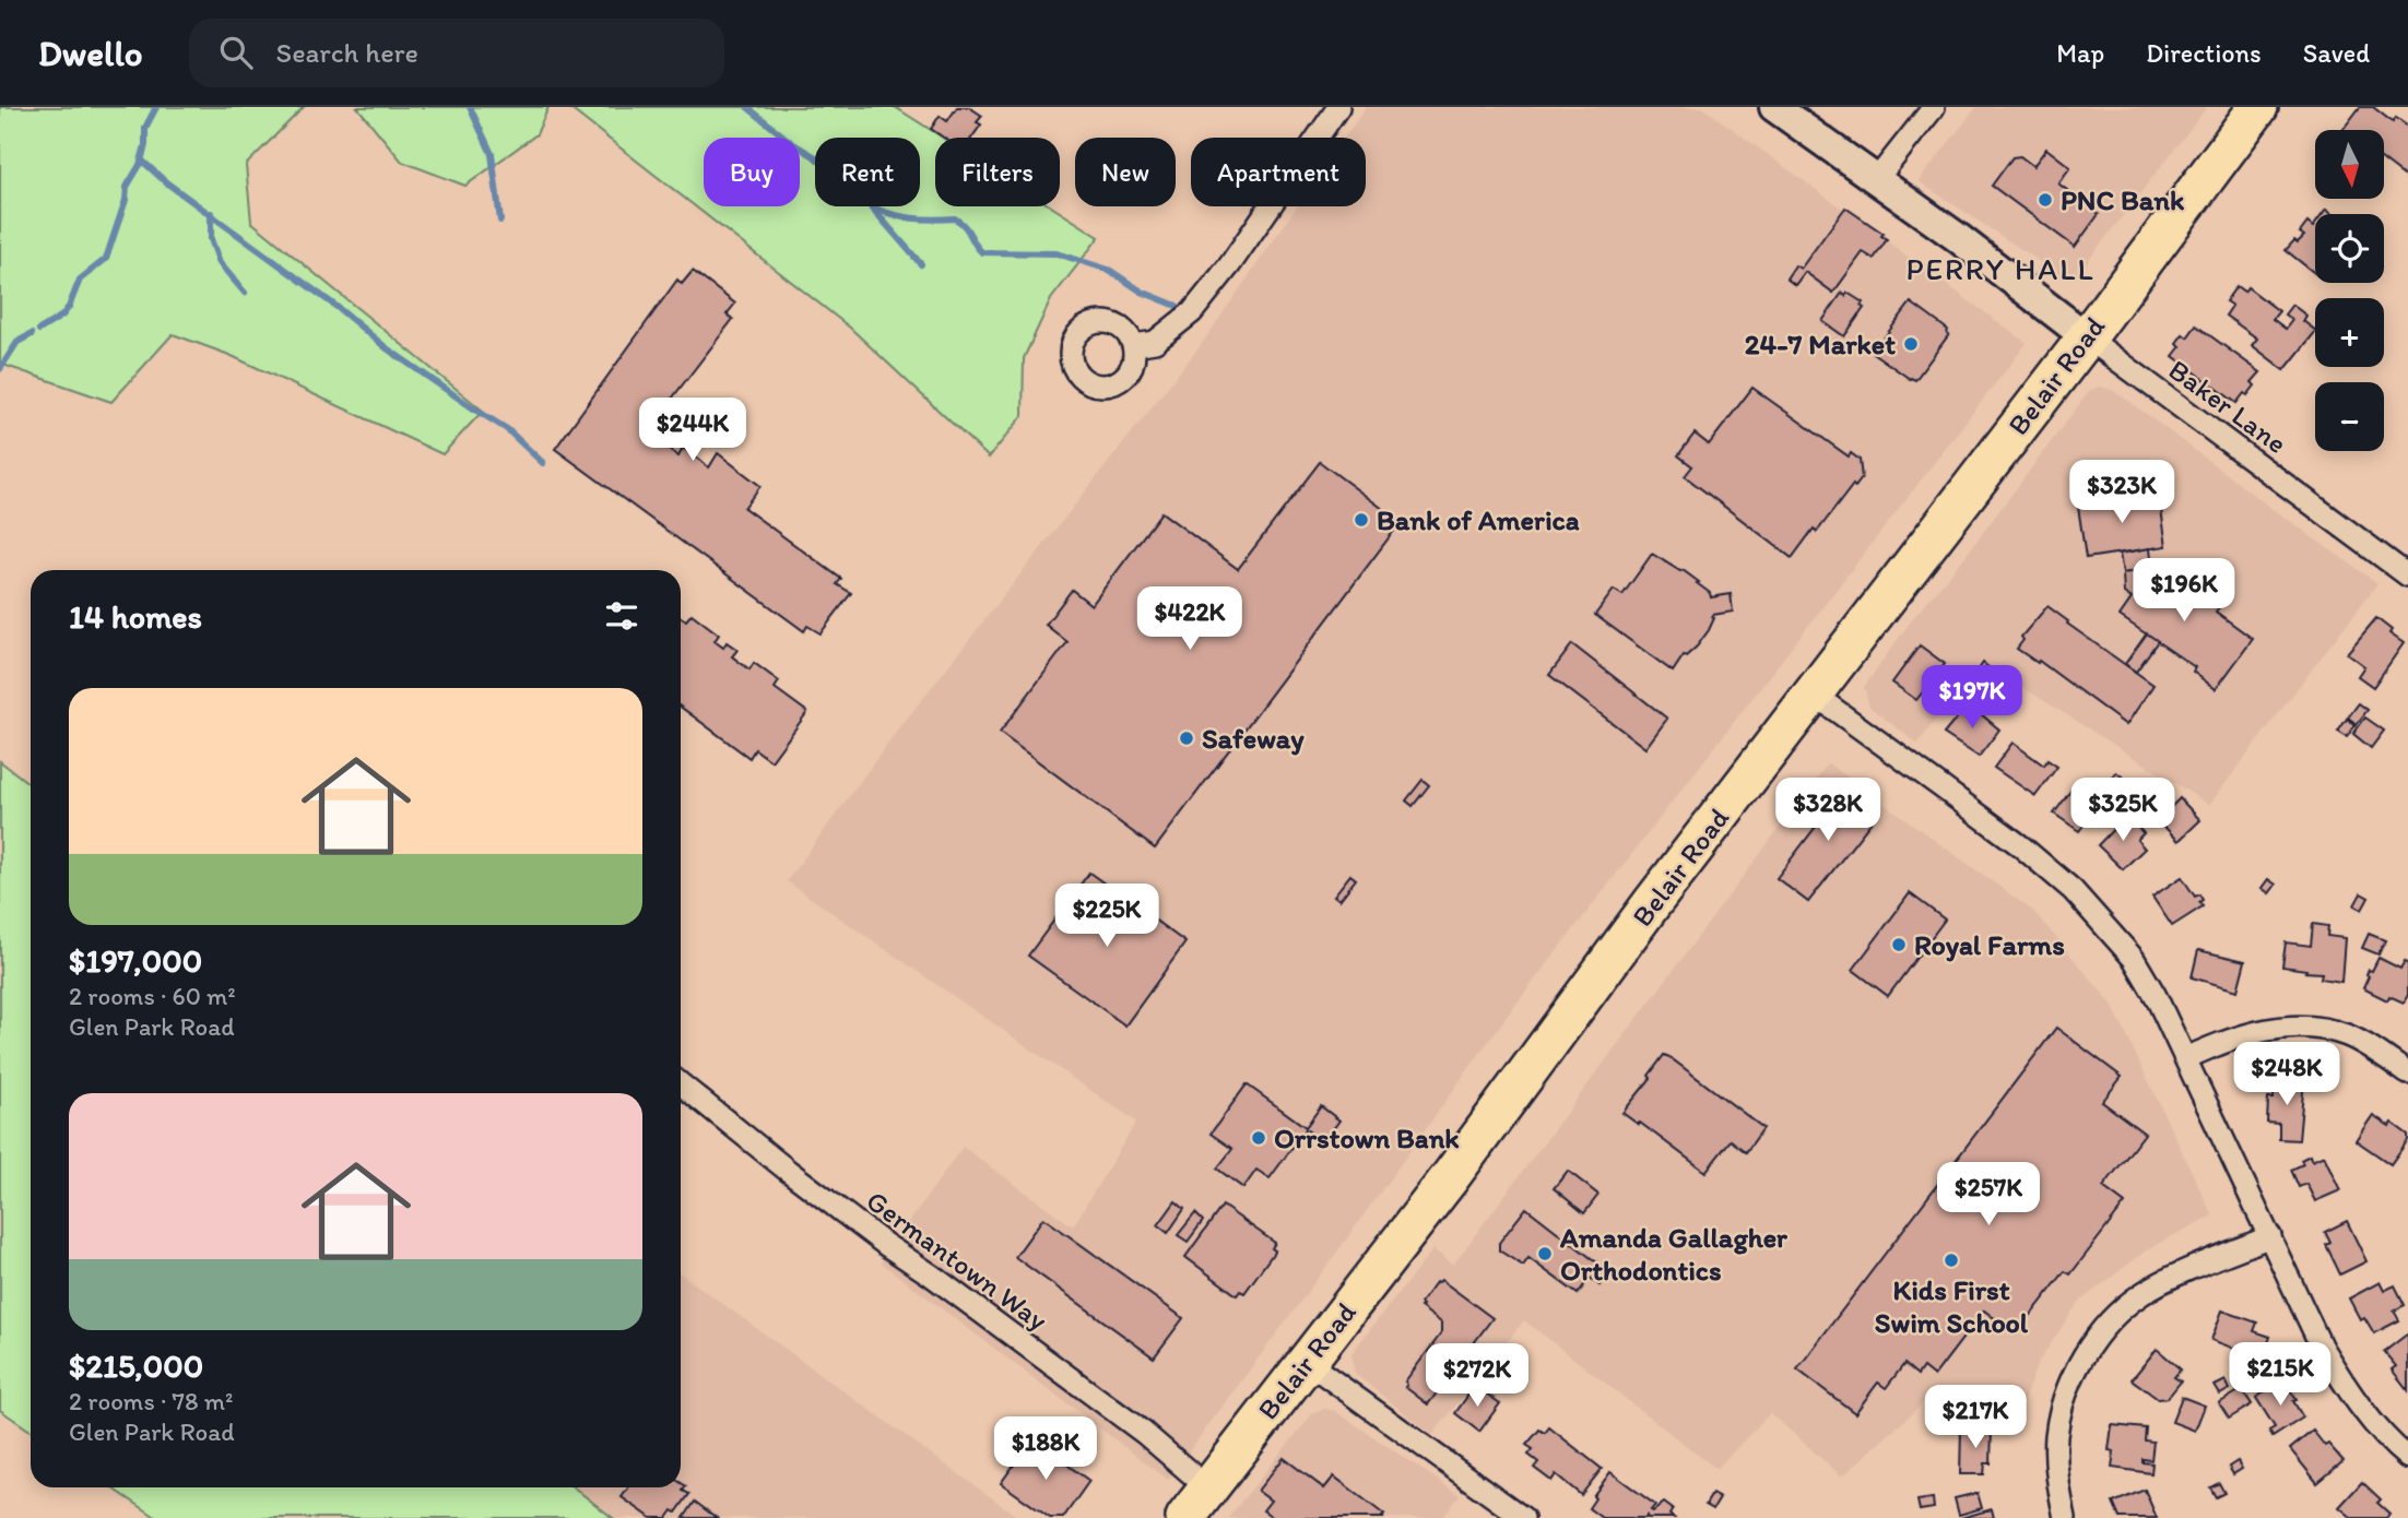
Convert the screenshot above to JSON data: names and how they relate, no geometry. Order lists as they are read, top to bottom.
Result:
{
  "streets": {
    "highway": ["Belair Road"],
    "street": ["Baker Lane", "Germantown Way"]
  },
  "crossings": [
    ["Belair Road", "Baker Lane"],
    ["Belair Road", "Germantown Way"]
  ],
  "districts": ["PERRY HALL"],
  "places": [
    "PNC Bank",
    "24-7 Market",
    "Bank of America",
    "Safeway",
    "Royal Farms",
    "Orrstown Bank",
    "Amanda Gallagher Orthodontics",
    "Kids First Swim School"
  ],
  "north": "bottom",
  "page": {
    "header": "Dwello",
    "search": "Search here",
    "nav": ["Map", "Directions", "Saved"],
    "map_buttons": ["+", "−"],
    "chip": [
      "Buy",
      "Rent",
      "Filters",
      "New",
      "Apartment"
    ],
    "price": [
      "$244K",
      "$323K",
      "$196K",
      "$422K",
      "$197K",
      "$328K",
      "$325K",
      "$225K",
      "$248K",
      "$257K",
      "$215K",
      "$272K",
      "$217K",
      "$188K"
    ],
    "heading": "14 homes",
    "list": [
      {
        "name": "$197,000",
        "note": "2 rooms · 60 m² · Glen Park Road"
      },
      {
        "name": "$215,000",
        "note": "2 rooms · 78 m² · Glen Park Road"
      }
    ]
  }
}
